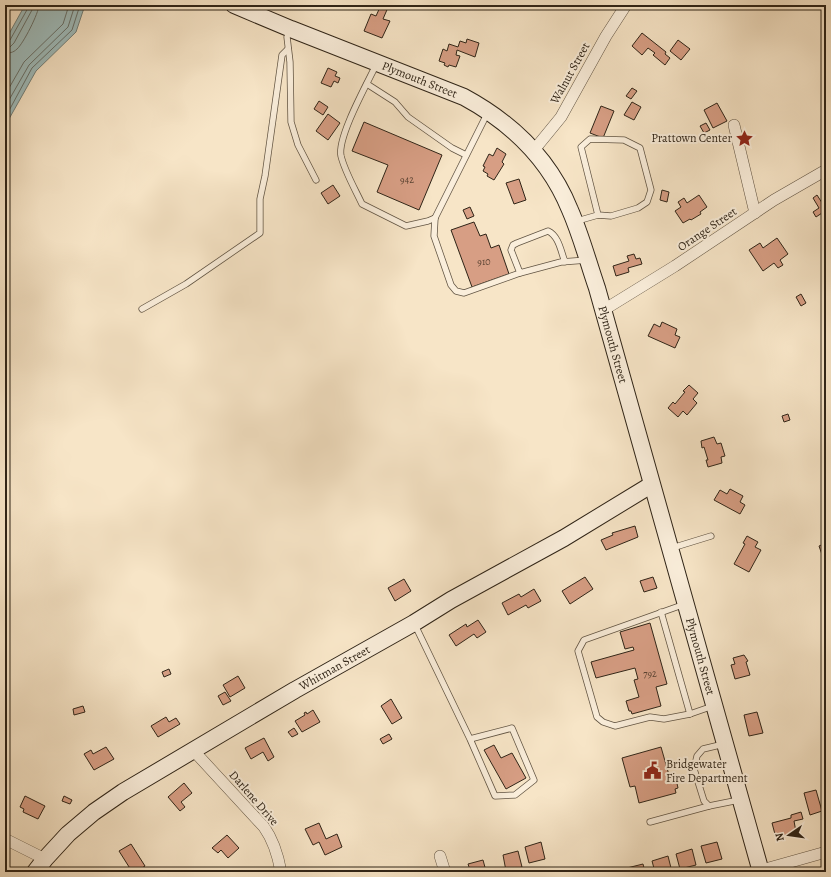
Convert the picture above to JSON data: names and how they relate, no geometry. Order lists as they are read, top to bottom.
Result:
{
  "streets": {
    "main road": ["Plymouth Street", "Whitman Street"],
    "street": ["Walnut Street", "Orange Street", "Darlene Drive"]
  },
  "crossings": [
    ["Walnut Street", "Plymouth Street"],
    ["Plymouth Street", "Orange Street"],
    ["Plymouth Street", "Whitman Street"],
    ["Whitman Street", "Darlene Drive"]
  ],
  "places": {
    "place": ["Prattown Center"],
    "public building": ["Bridgewater Fire Department"]
  },
  "house_numbers": ["942", "910", "792"],
  "north": "left"
}
